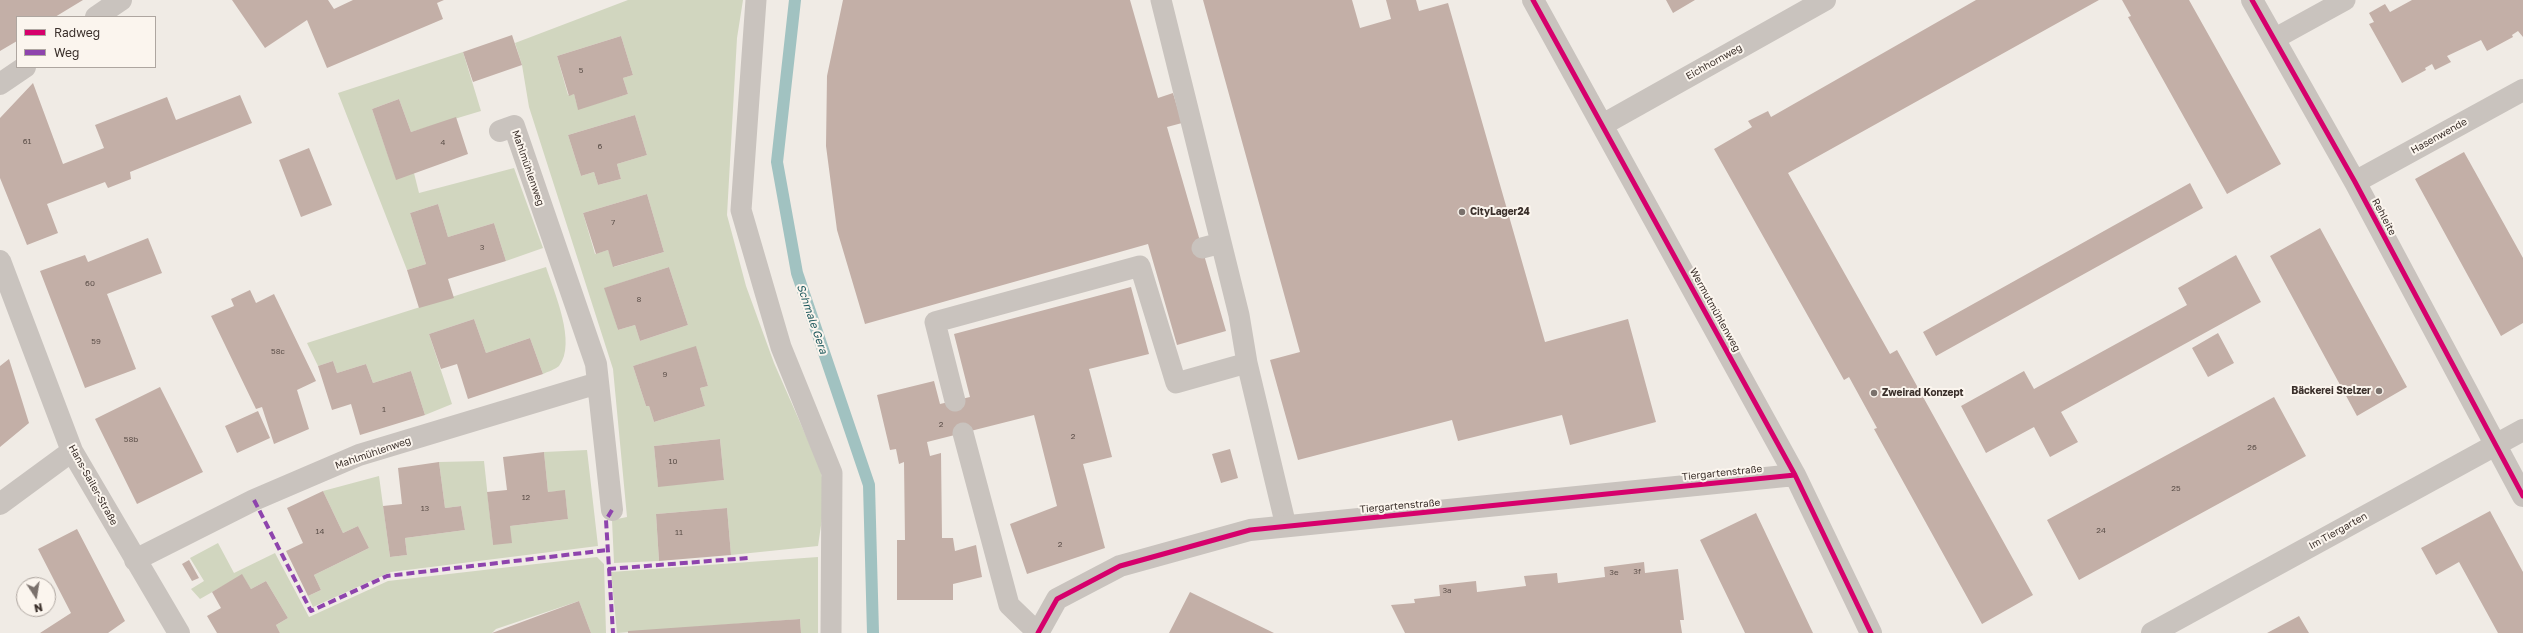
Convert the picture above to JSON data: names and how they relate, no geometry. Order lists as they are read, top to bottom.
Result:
{
  "streets": {
    "street": [
      "Eichhornweg",
      "Hasenwende",
      "Mahlmühlenweg",
      "Rehleite",
      "Wermutmühlenweg",
      "Tiergartenstraße",
      "Hans-Sailer-Straße",
      "Im Tiergarten"
    ]
  },
  "crossings": [
    ["Eichhornweg", "Wermutmühlenweg"],
    ["Hasenwende", "Rehleite"],
    ["Mahlmühlenweg", "Hans-Sailer-Straße"],
    ["Rehleite", "Im Tiergarten"],
    ["Wermutmühlenweg", "Tiergartenstraße"]
  ],
  "water": ["Schmale Gera"],
  "places": ["CityLager24", "Bäckerei Stelzer", "Zweirad Konzept"],
  "house_numbers": [
    "5",
    "61",
    "4",
    "6",
    "7",
    "3",
    "60",
    "8",
    "59",
    "58c",
    "9",
    "1",
    "2",
    "2",
    "58b",
    "26",
    "10",
    "25",
    "12",
    "13",
    "24",
    "14",
    "11",
    "2",
    "3f",
    "3e",
    "3a"
  ],
  "legend": ["Radweg", "Weg"],
  "north": "bottom"
}
